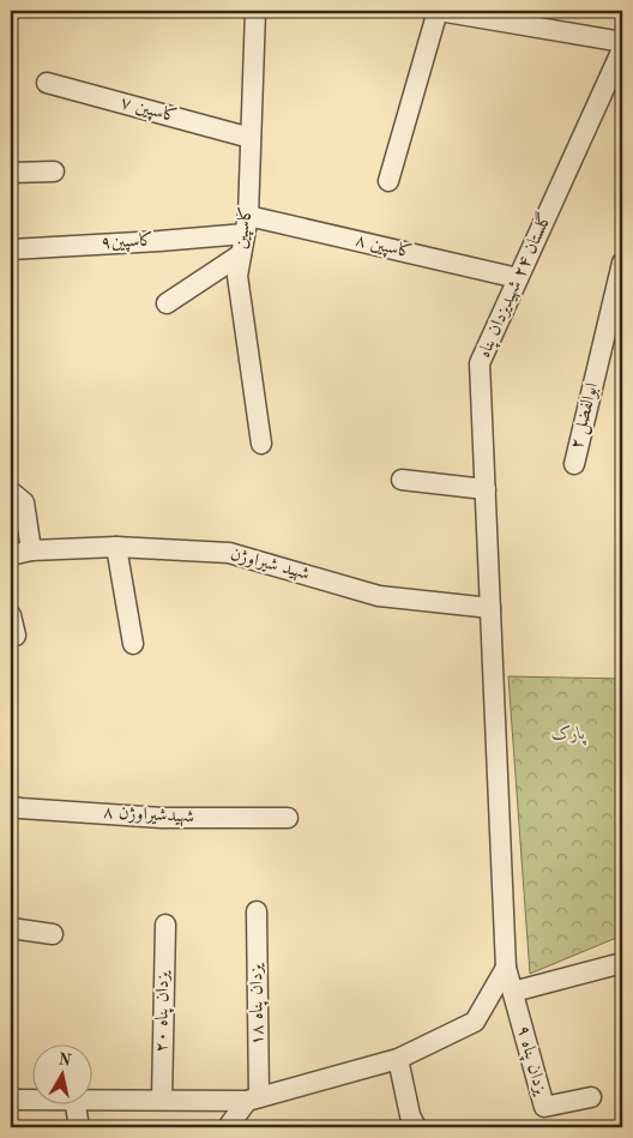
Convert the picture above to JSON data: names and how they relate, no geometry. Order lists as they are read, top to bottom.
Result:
{
  "streets": {
    "street": [
      "کاسپین ۷",
      "کاسپین",
      "کاسپین۹",
      "کاسپین ۸",
      "گلستان ۲۴ شهیدیزدان پناه",
      "ابوالفضل ۲",
      "شهید شیراوژن",
      "شهیدشیراوژن ۸",
      "یزدان پناه ۱۸",
      "یزدان پناه ۲۰",
      "یزدان پناه ۹"
    ]
  },
  "crossings": [
    ["کاسپین ۷", "کاسپین"],
    ["کاسپین", "کاسپین۹"],
    ["کاسپین", "کاسپین ۸"],
    ["کاسپین۹", "کاسپین ۸"],
    ["کاسپین ۸", "گلستان ۲۴ شهیدیزدان پناه"],
    ["گلستان ۲۴ شهیدیزدان پناه", "شهید شیراوژن"],
    ["گلستان ۲۴ شهیدیزدان پناه", "یزدان پناه ۹"]
  ],
  "parks": ["پارک"],
  "north": "top"
}
